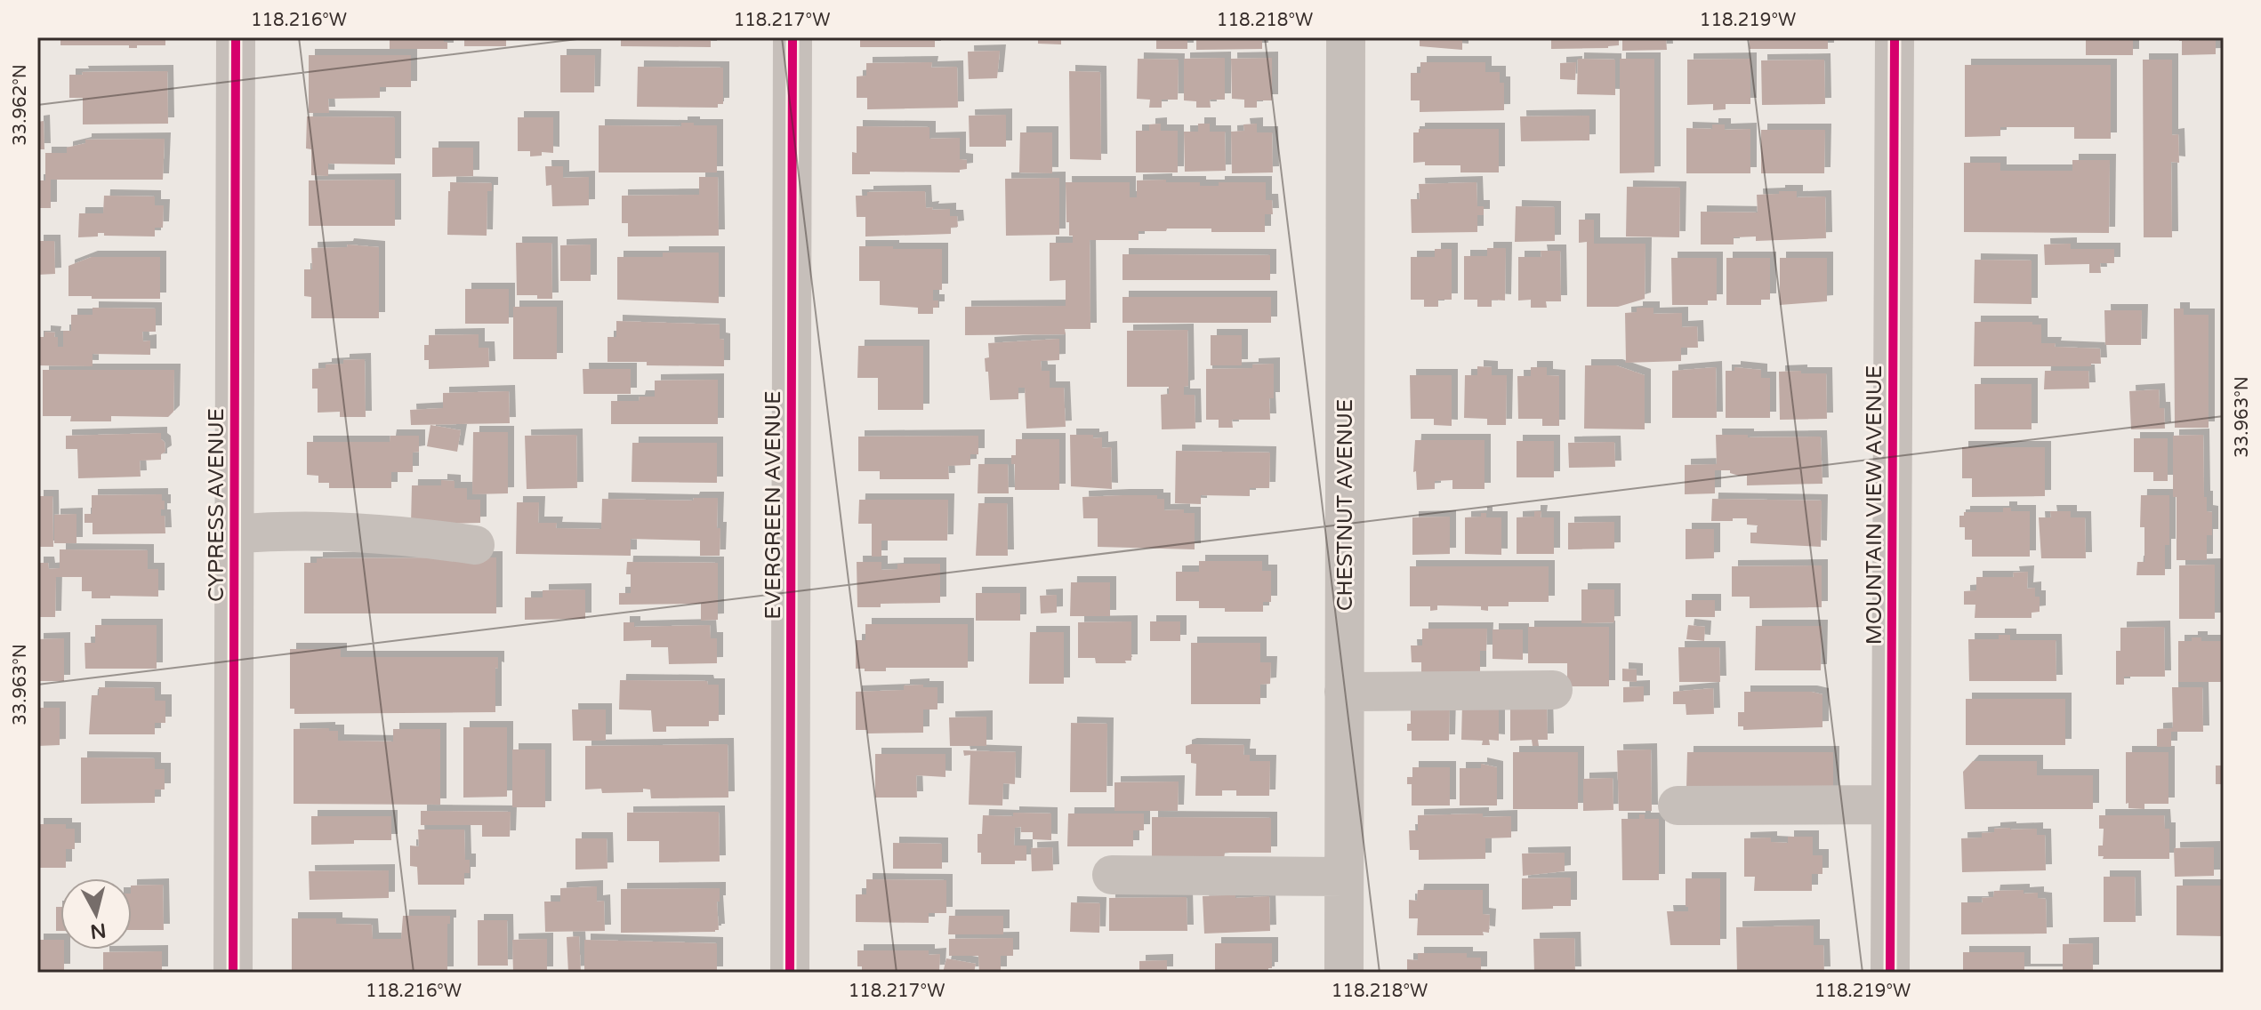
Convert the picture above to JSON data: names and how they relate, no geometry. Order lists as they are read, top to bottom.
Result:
{
  "streets": {
    "street": [
      "CYPRESS AVENUE",
      "EVERGREEN AVENUE",
      "CHESTNUT AVENUE",
      "MOUNTAIN VIEW AVENUE"
    ]
  },
  "north": "bottom",
  "coordinates": [
    "118.216°W",
    "118.217°W",
    "118.218°W",
    "118.219°W",
    "33.962°N",
    "33.963°N"
  ]
}
